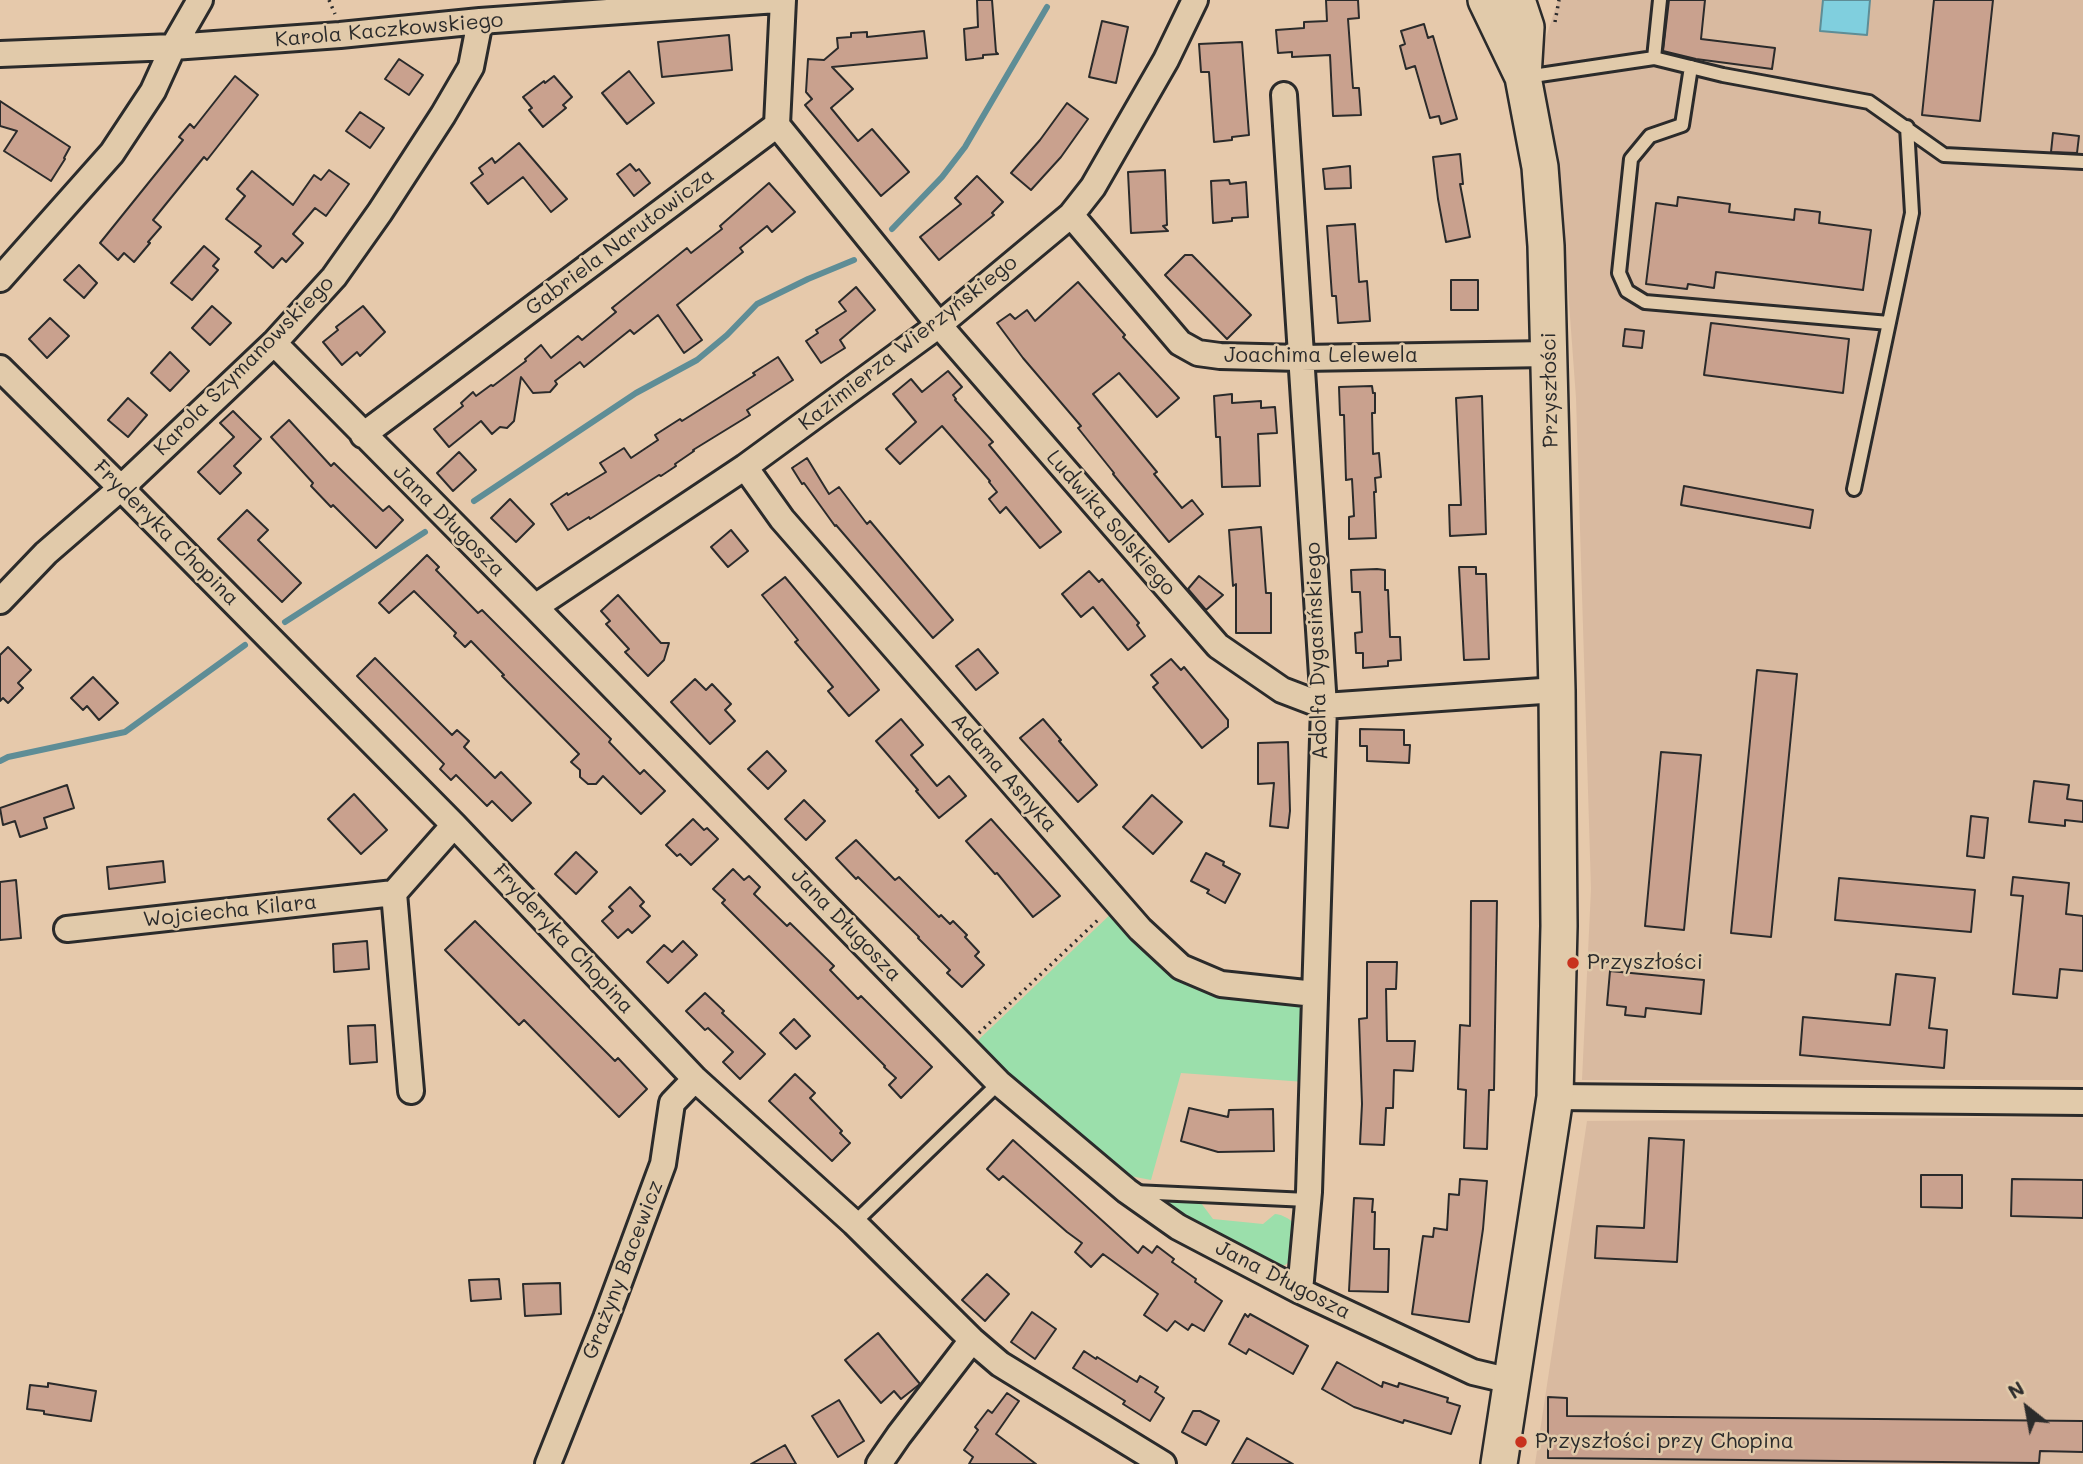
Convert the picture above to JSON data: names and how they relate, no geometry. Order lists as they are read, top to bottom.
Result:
{
  "streets": {
    "street": [
      "Karola Kaczkowskiego",
      "Gabriela Narutowicza",
      "Kazimierza Wierzyńskiego",
      "Joachima Lelewela",
      "Karola Szymanowskiego",
      "Przyszłości",
      "Jana Długosza",
      "Ludwika Solskiego",
      "Fryderyka Chopina",
      "Adolfa Dygasińskiego",
      "Adama Asnyka",
      "Wojciecha Kilara",
      "Grażyny Bacewicz"
    ]
  },
  "crossings": [
    ["Karola Kaczkowskiego", "Karola Szymanowskiego"],
    ["Gabriela Narutowicza", "Jana Długosza"],
    ["Gabriela Narutowicza", "Ludwika Solskiego"],
    ["Kazimierza Wierzyńskiego", "Joachima Lelewela"],
    ["Kazimierza Wierzyńskiego", "Jana Długosza"],
    ["Kazimierza Wierzyńskiego", "Ludwika Solskiego"],
    ["Kazimierza Wierzyńskiego", "Adama Asnyka"],
    ["Joachima Lelewela", "Przyszłości"],
    ["Joachima Lelewela", "Adolfa Dygasińskiego"],
    ["Karola Szymanowskiego", "Jana Długosza"],
    ["Karola Szymanowskiego", "Fryderyka Chopina"],
    ["Przyszłości", "Jana Długosza"],
    ["Przyszłości", "Ludwika Solskiego"],
    ["Jana Długosza", "Adolfa Dygasińskiego"],
    ["Ludwika Solskiego", "Adolfa Dygasińskiego"],
    ["Fryderyka Chopina", "Grażyny Bacewicz"],
    ["Adolfa Dygasińskiego", "Adama Asnyka"]
  ],
  "places": ["Przyszłości", "Przyszłości przy Chopina"],
  "north": "top left"
}
